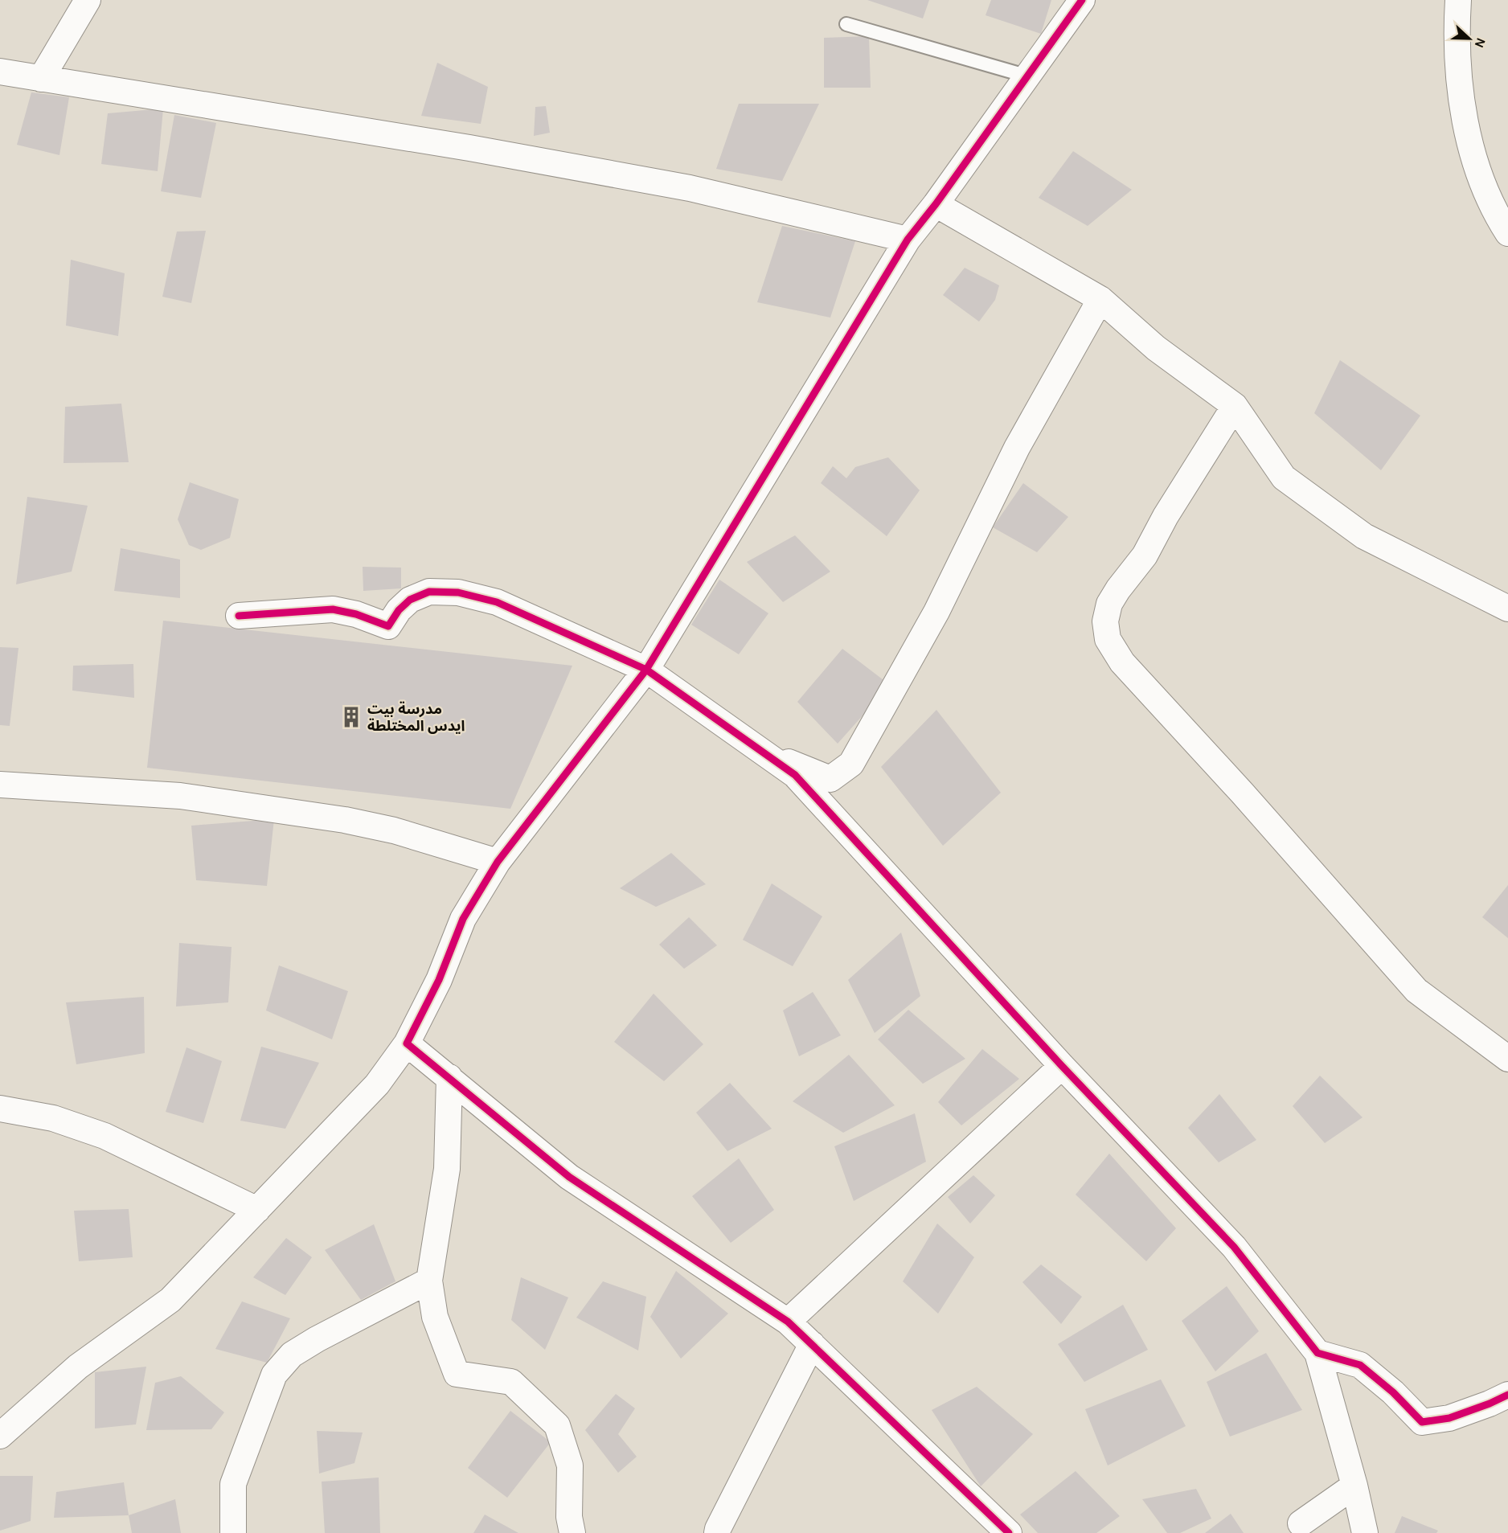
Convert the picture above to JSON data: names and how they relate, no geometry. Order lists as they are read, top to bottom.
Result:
{
  "places": {
    "building": ["مدرسة بيت ايدس المختلطة"]
  },
  "north": "right"
}
